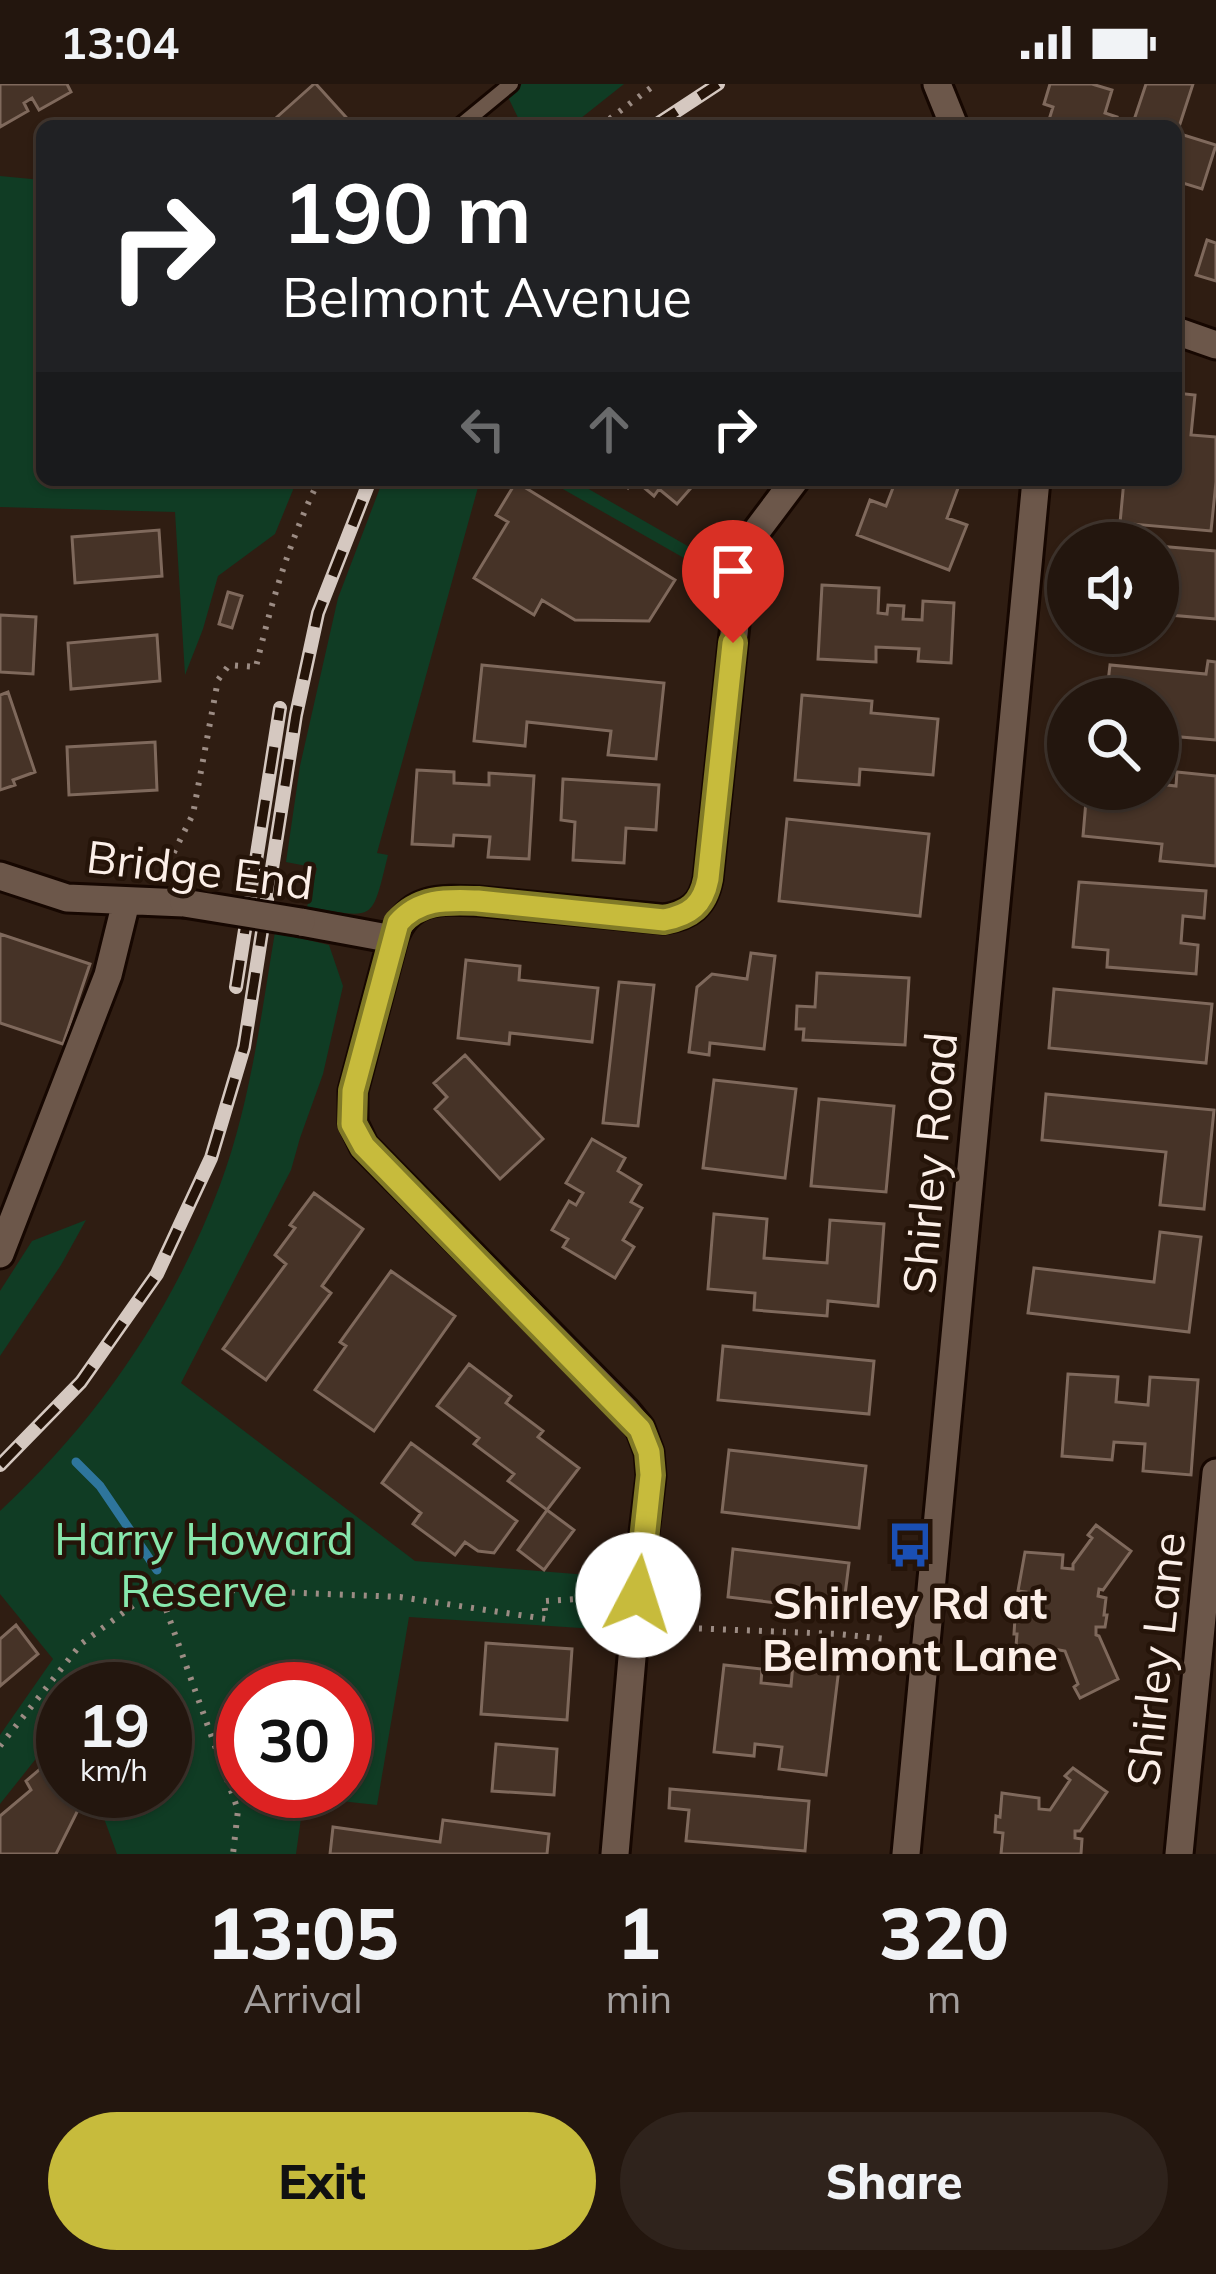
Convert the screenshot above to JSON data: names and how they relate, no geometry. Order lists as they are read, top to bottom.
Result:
{
  "streets": {
    "street": ["Bridge End", "Shirley Road", "Shirley Lane"]
  },
  "parks": ["Harry Howard Reserve"],
  "places": {
    "bus stop": ["Shirley Rd at Belmont Lane"]
  },
  "page": {
    "status": "13:04",
    "turn": ["190 m", "Belmont Avenue"],
    "speed": "19 km/h",
    "limit": "30",
    "eta": [
      "13:05",
      "Arrival",
      "1",
      "min",
      "320",
      "m"
    ],
    "buttons": ["Exit", "Share"]
  }
}
